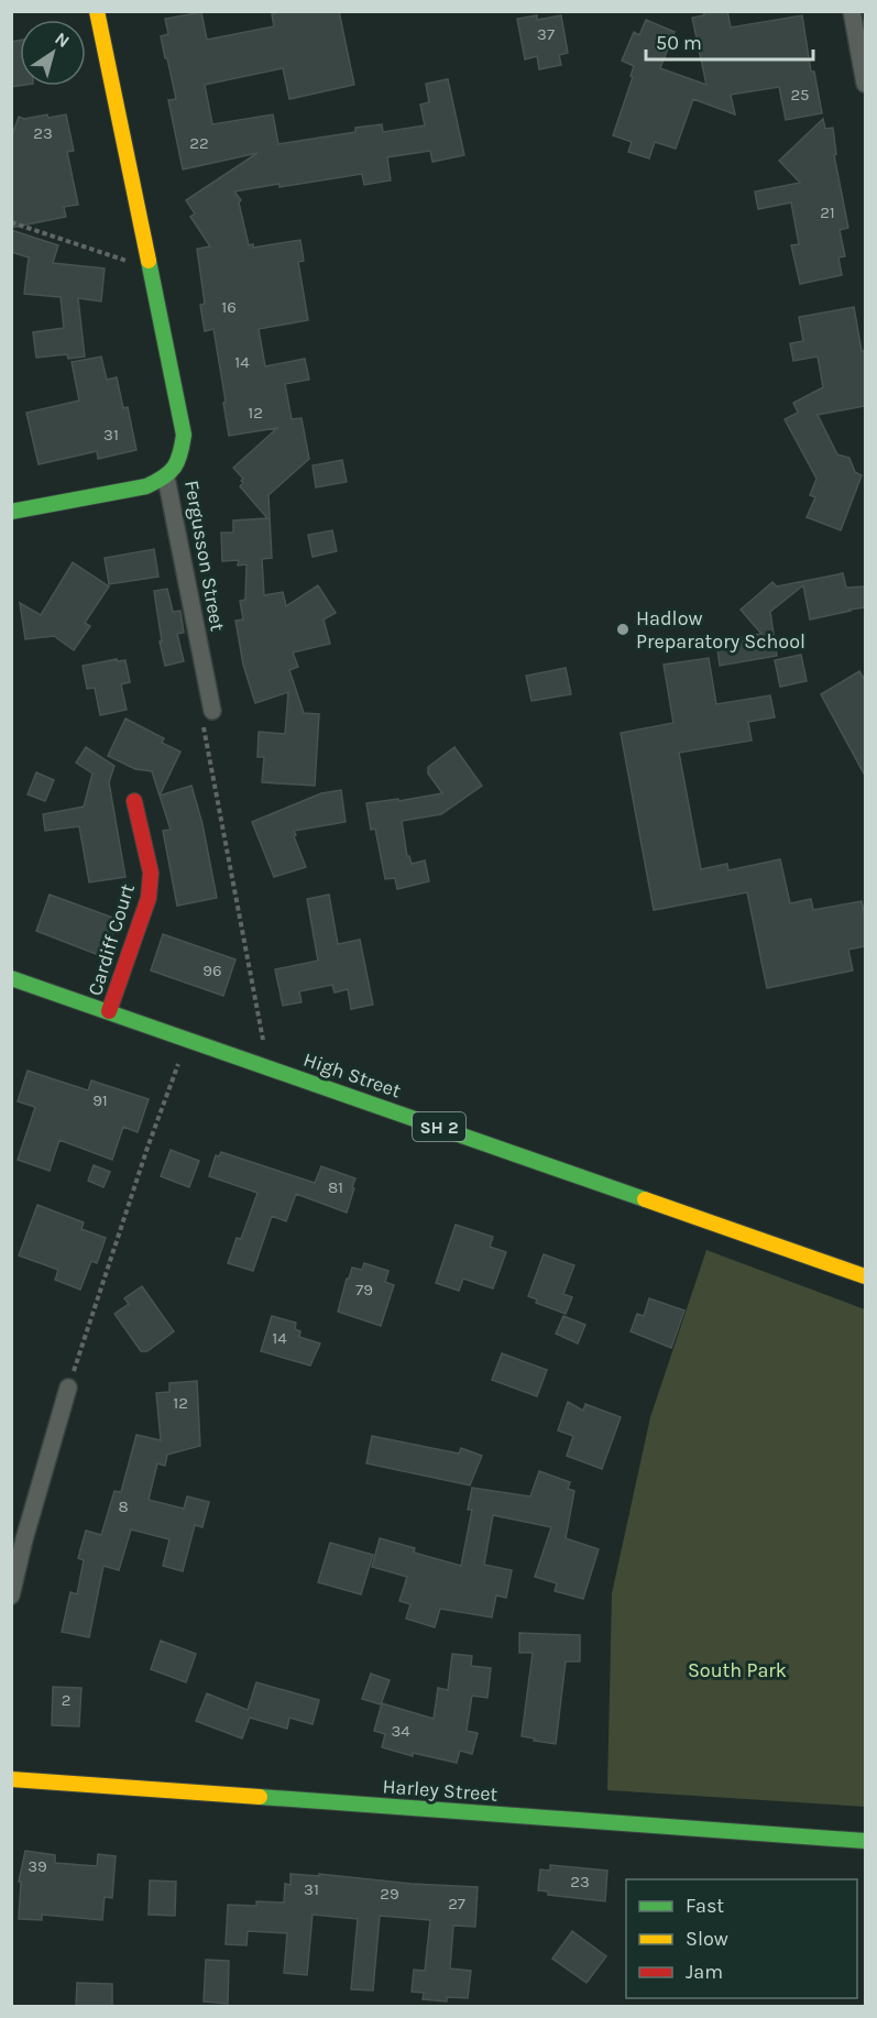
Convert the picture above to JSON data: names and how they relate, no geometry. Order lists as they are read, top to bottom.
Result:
{
  "streets": {
    "main road": [
      "Fergusson Street",
      "Cardiff Court",
      "High Street",
      "SH 2",
      "Harley Street"
    ]
  },
  "crossings": [
    ["Cardiff Court", "High Street"]
  ],
  "parks": ["South Park"],
  "places": ["Hadlow Preparatory School"],
  "house_numbers": [
    "37",
    "25",
    "23",
    "22",
    "21",
    "16",
    "14",
    "12",
    "31",
    "96",
    "91",
    "81",
    "79",
    "14",
    "12",
    "8",
    "2",
    "34",
    "39",
    "23",
    "31",
    "29",
    "27"
  ],
  "legend": ["Fast", "Slow", "Jam"],
  "scale_bar": "50 m",
  "north": "top right"
}
